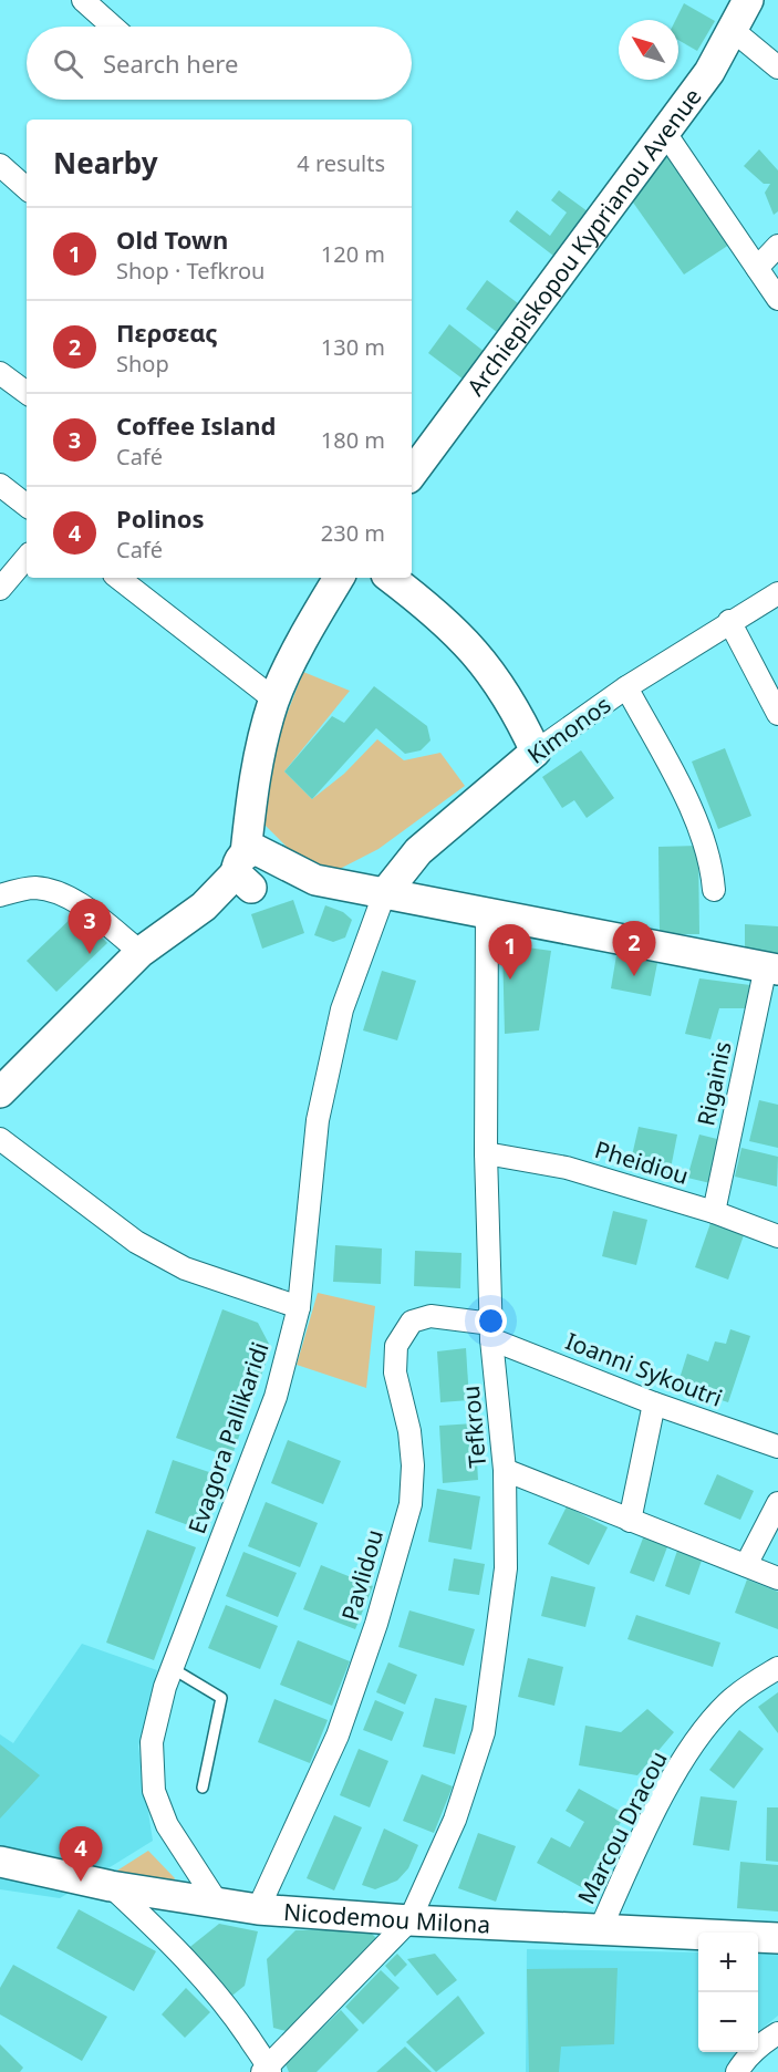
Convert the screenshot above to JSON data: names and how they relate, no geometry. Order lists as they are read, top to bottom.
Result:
{
  "streets": {
    "street": [
      "Archiepiskopou Kyprianou Avenue",
      "Kimonos",
      "Rigainis",
      "Pheidiou",
      "Ioanni Sykoutri",
      "Tefkrou",
      "Evagora Pallikaridi",
      "Pavlidou",
      "Marcou Dracou",
      "Nicodemou Milona"
    ]
  },
  "crossings": [
    ["Kimonos", "Evagora Pallikaridi"],
    ["Rigainis", "Pheidiou"],
    ["Pheidiou", "Tefkrou"],
    ["Ioanni Sykoutri", "Tefkrou"],
    ["Ioanni Sykoutri", "Pavlidou"],
    ["Tefkrou", "Pavlidou"],
    ["Tefkrou", "Nicodemou Milona"],
    ["Evagora Pallikaridi", "Nicodemou Milona"],
    ["Pavlidou", "Nicodemou Milona"],
    ["Marcou Dracou", "Nicodemou Milona"]
  ],
  "north": "top left",
  "page": {
    "search": "Search here",
    "heading": ["Nearby", "4 results"],
    "list": [
      {
        "mark": "1",
        "name": "Old Town",
        "note": "Shop · Tefkrou",
        "value": "120 m"
      },
      {
        "mark": "2",
        "name": "Περσεας",
        "note": "Shop",
        "value": "130 m"
      },
      {
        "mark": "3",
        "name": "Coffee Island",
        "note": "Café",
        "value": "180 m"
      },
      {
        "mark": "4",
        "name": "Polinos",
        "note": "Café",
        "value": "230 m"
      }
    ],
    "pins": [
      "3",
      "2",
      "1",
      "4"
    ],
    "map_buttons": ["+", "−"]
  }
}
